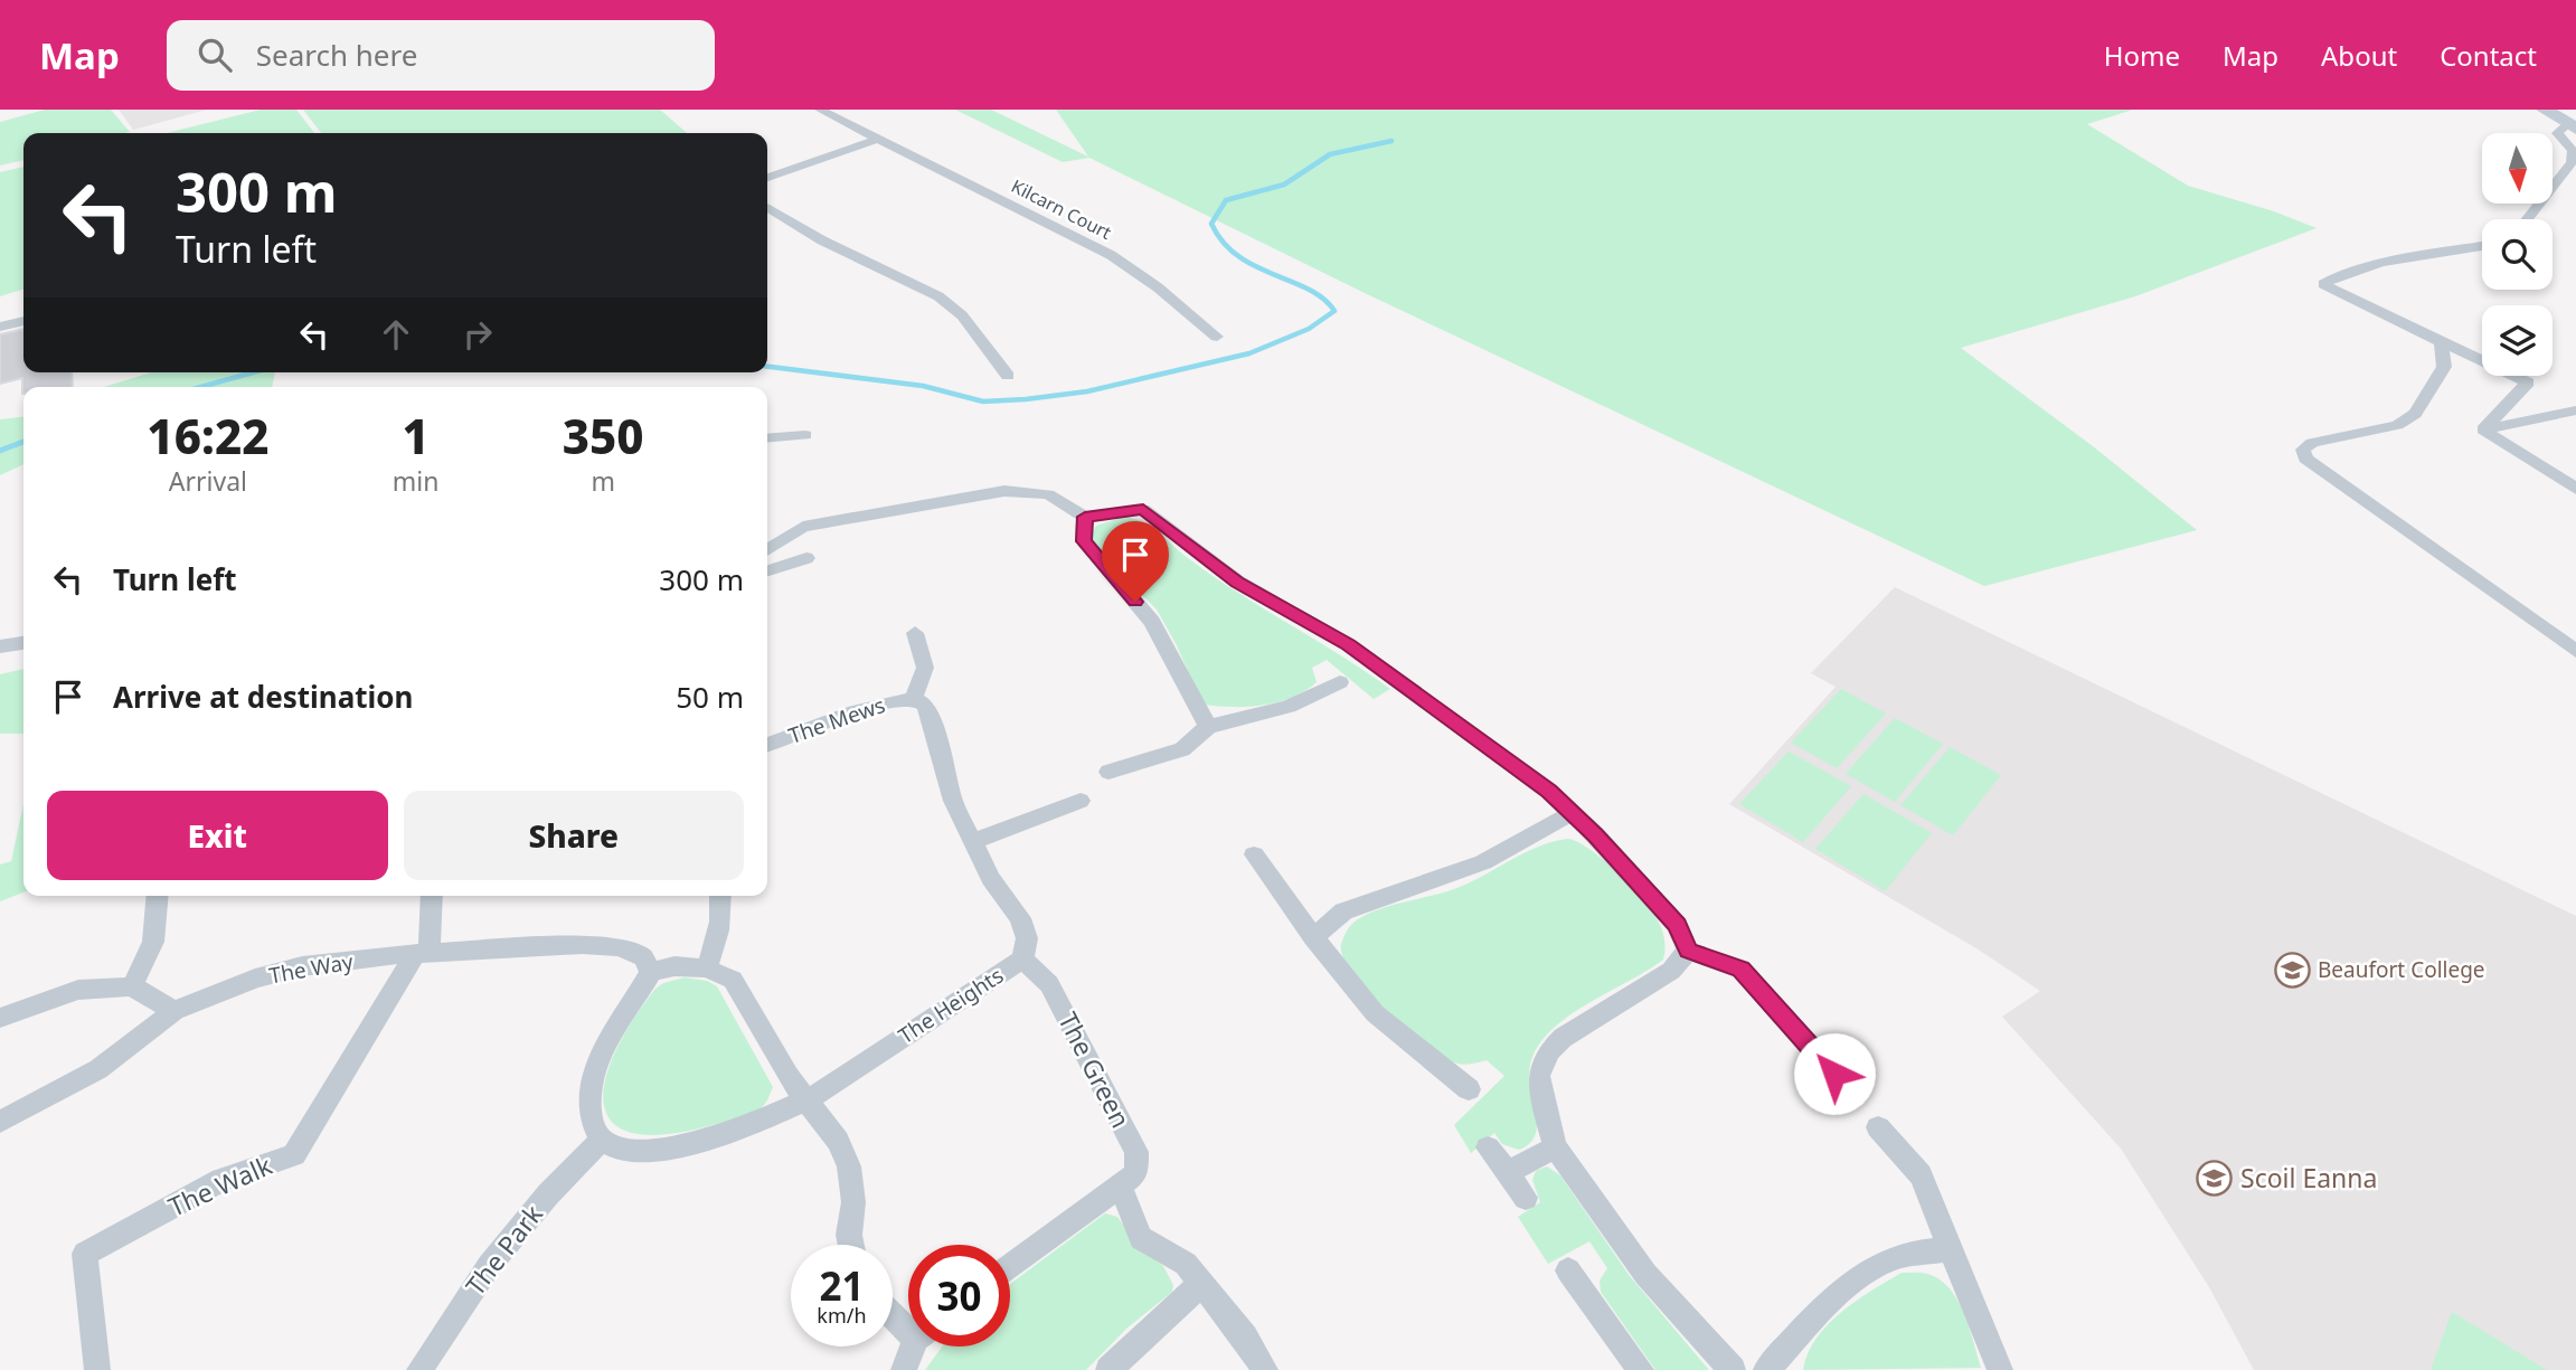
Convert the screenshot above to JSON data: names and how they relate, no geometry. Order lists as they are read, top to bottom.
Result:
{
  "streets": {
    "street": [
      "Kilcarn Court",
      "The Mews",
      "The Way",
      "The Heights",
      "The Green",
      "The Walk",
      "The Park"
    ]
  },
  "crossings": [
    ["The Mews", "The Heights"],
    ["The Way", "The Walk"],
    ["The Heights", "The Green"]
  ],
  "places": {
    "school or university": ["Beaufort College", "Scoil Eanna"]
  },
  "north": "bottom",
  "page": {
    "header": "Map",
    "search": "Search here",
    "nav": [
      "Home",
      "Map",
      "About",
      "Contact"
    ],
    "turn": ["300 m", "Turn left"],
    "eta": [
      "16:22",
      "Arrival",
      "1",
      "min",
      "350",
      "m"
    ],
    "list": [
      {
        "name": "Turn left",
        "value": "300 m"
      },
      {
        "name": "Arrive at destination",
        "value": "50 m"
      }
    ],
    "buttons": ["Exit", "Share"],
    "speed": "21 km/h",
    "limit": "30"
  }
}
